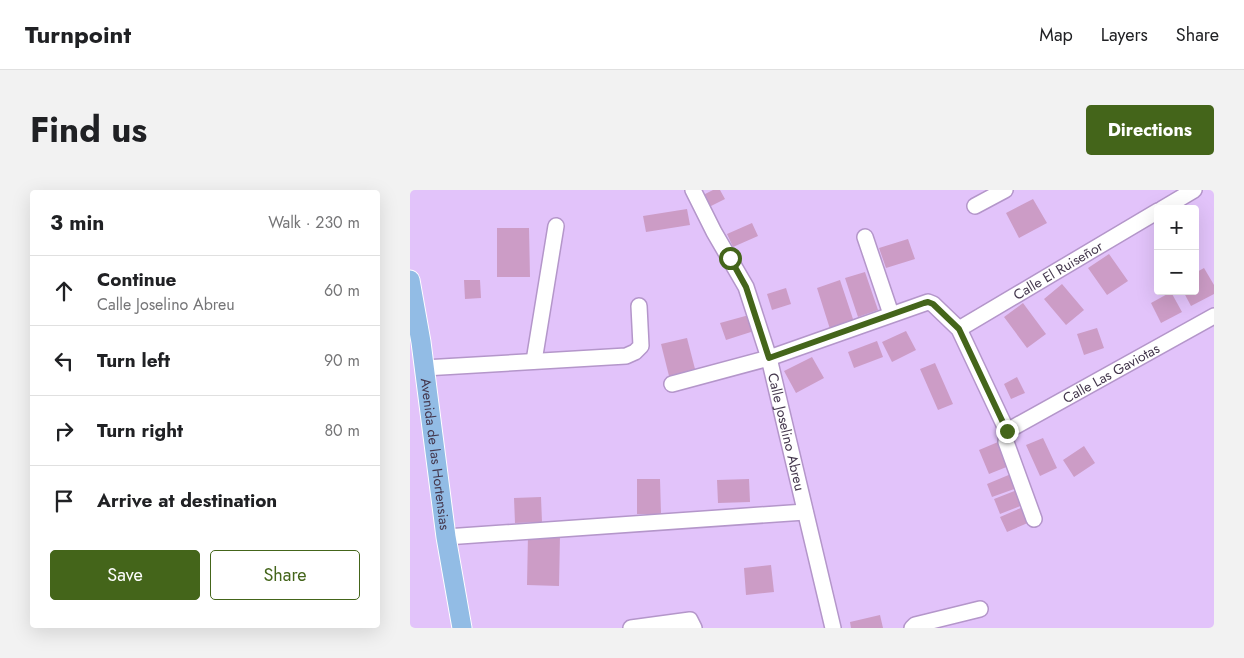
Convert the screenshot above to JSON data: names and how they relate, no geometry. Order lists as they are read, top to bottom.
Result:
{
  "streets": {
    "main road": ["Avenida de las Hortensias"],
    "street": ["Calle El Ruiseñor", "Calle Las Gaviotas", "Calle Joselino Abreu"]
  },
  "page": {
    "header": "Turnpoint",
    "nav": ["Map", "Layers", "Share"],
    "title": "Find us",
    "buttons": [
      "Directions",
      ["Save", "Share"]
    ],
    "heading": ["3 min", "Walk · 230 m"],
    "map_buttons": ["+", "−"],
    "list": [
      ["Continue", "Calle Joselino Abreu", "60 m"],
      ["Turn left", "90 m"],
      ["Turn right", "80 m"],
      "Arrive at destination"
    ]
  }
}
